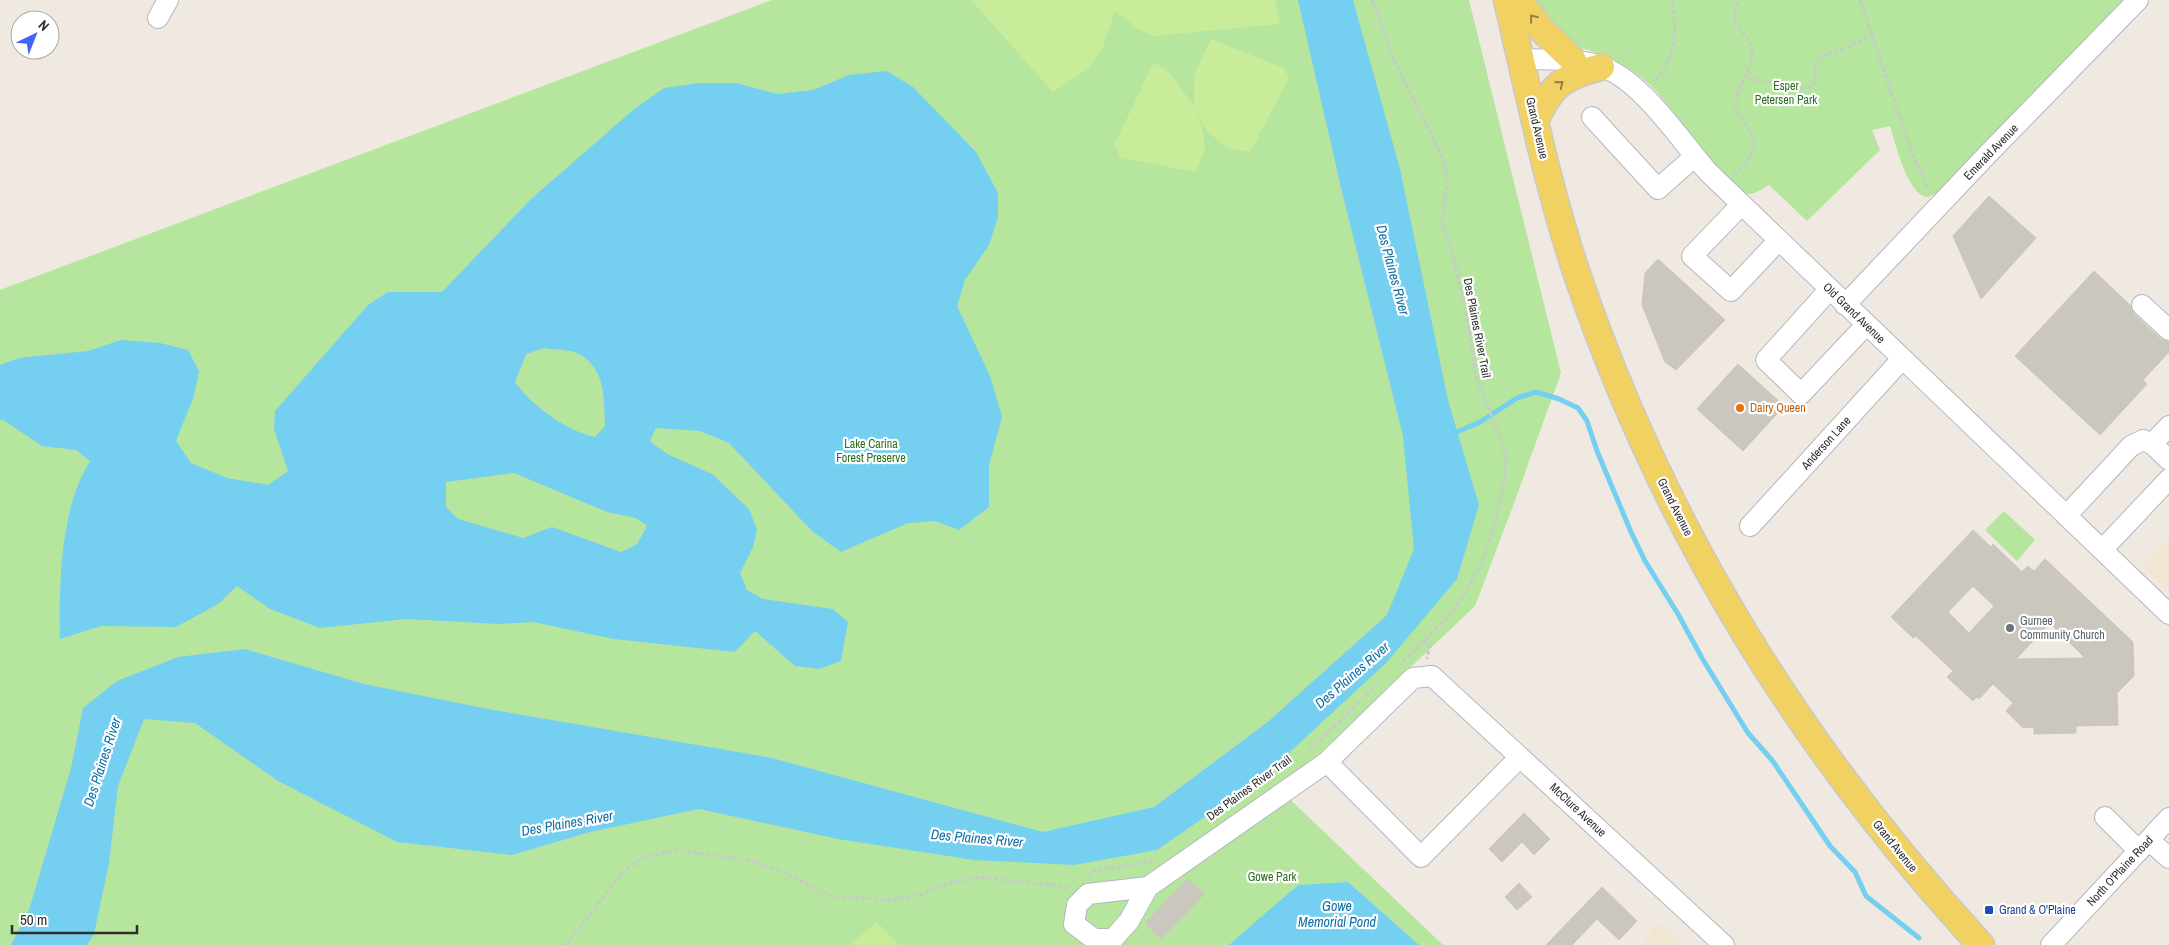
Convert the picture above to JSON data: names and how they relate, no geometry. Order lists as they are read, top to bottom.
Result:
{
  "streets": {
    "main road": ["Grand Avenue"],
    "street": [
      "Emerald Avenue",
      "Old Grand Avenue",
      "Anderson Lane",
      "McClure Avenue",
      "North O'Plaine Road"
    ],
    "path": ["Des Plaines River Trail"]
  },
  "crossings": [
    ["Grand Avenue", "Old Grand Avenue"],
    ["Emerald Avenue", "Old Grand Avenue"],
    ["Old Grand Avenue", "Anderson Lane"]
  ],
  "water": ["Des Plaines River", "Gowe Memorial Pond"],
  "parks": ["Esper Petersen Park", "Lake Carina Forest Preserve", "Gowe Park"],
  "places": {
    "other": ["Dairy Queen", "Gurnee Community Church"],
    "transit": ["Grand & O'Plaine"]
  },
  "scale_bar": "50 m",
  "north": "top right"
}
